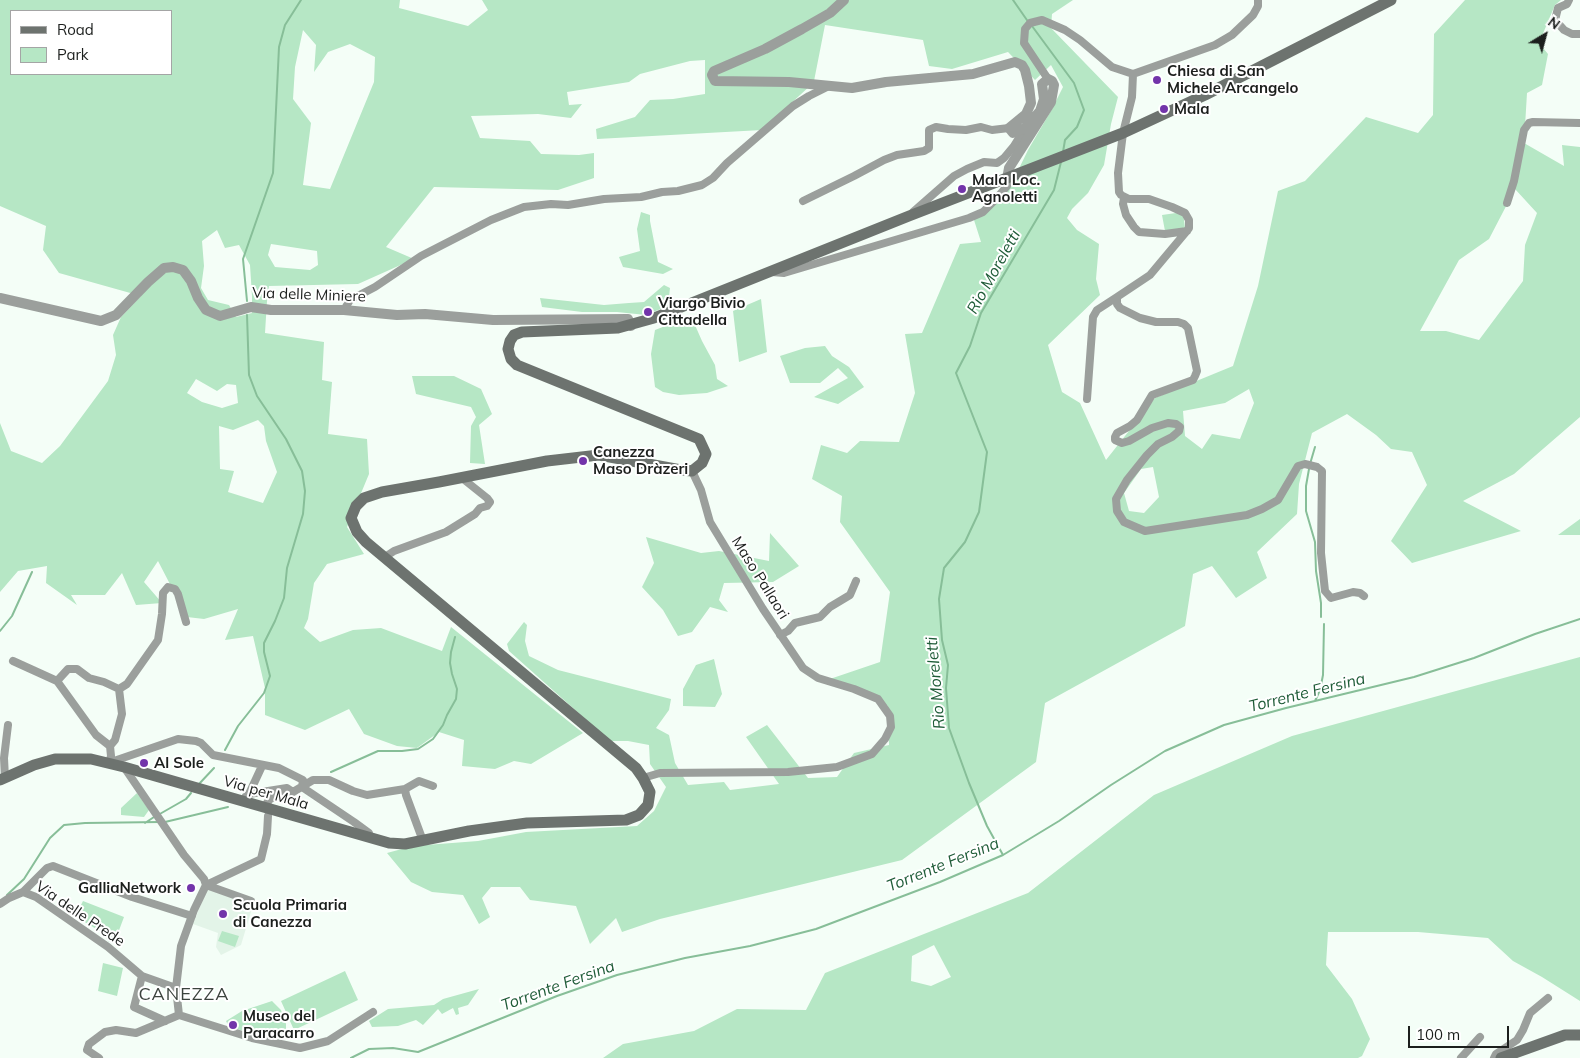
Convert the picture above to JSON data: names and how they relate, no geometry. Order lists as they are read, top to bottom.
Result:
{
  "streets": {
    "main road": ["Via per Mala"],
    "street": ["Via delle Miniere", "Maso Pallaori", "Via delle Prede"]
  },
  "districts": ["CANEZZA"],
  "water": ["Rio Moreletti", "Torrente Fersina"],
  "places": [
    "Chiesa di San Michele Arcangelo",
    "Mala",
    "Mala Loc. Agnoletti",
    "Viargo Bivio Cittadella",
    "Canezza Maso Dràzeri",
    "Al Sole",
    "GalliaNetwork",
    "Scuola Primaria di Canezza",
    "Museo del Paracarro"
  ],
  "legend": ["Road", "Park"],
  "scale_bar": "100 m",
  "north": "top right"
}
